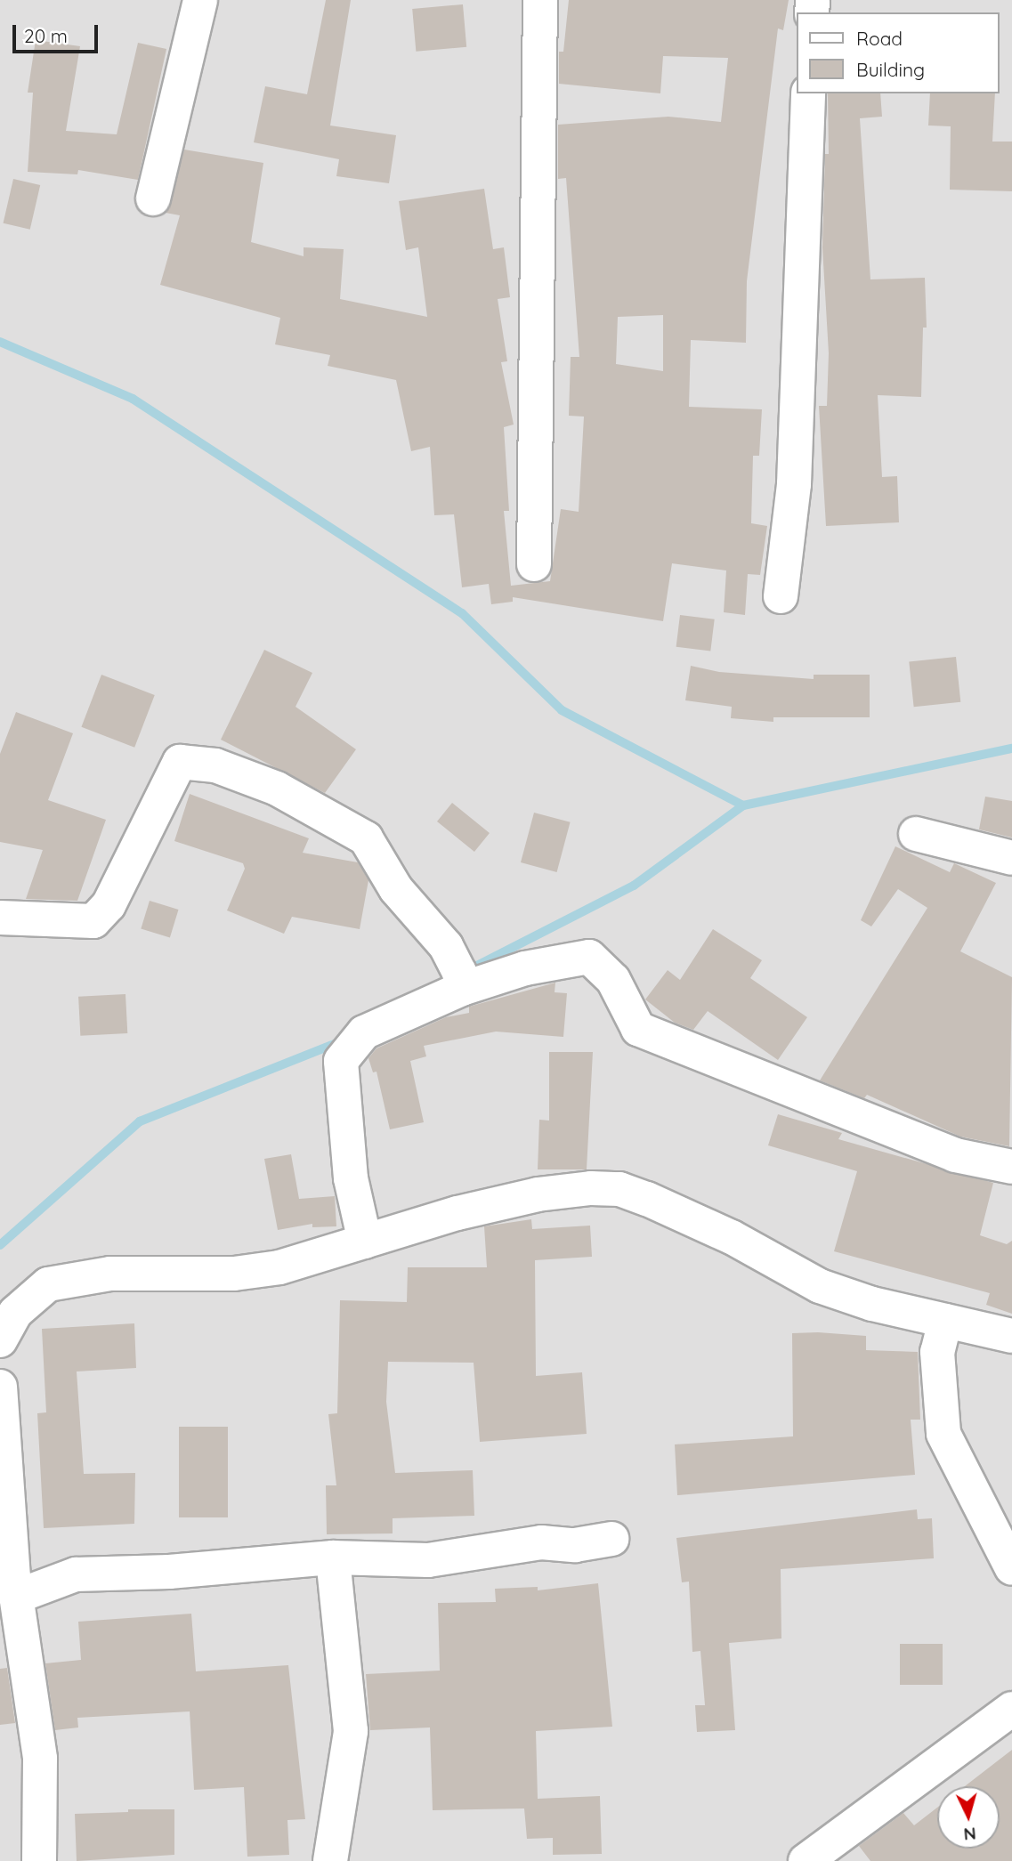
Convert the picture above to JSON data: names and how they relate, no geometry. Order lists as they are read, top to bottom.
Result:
{
  "legend": ["Road", "Building"],
  "scale_bar": "20 m",
  "north": "bottom"
}
